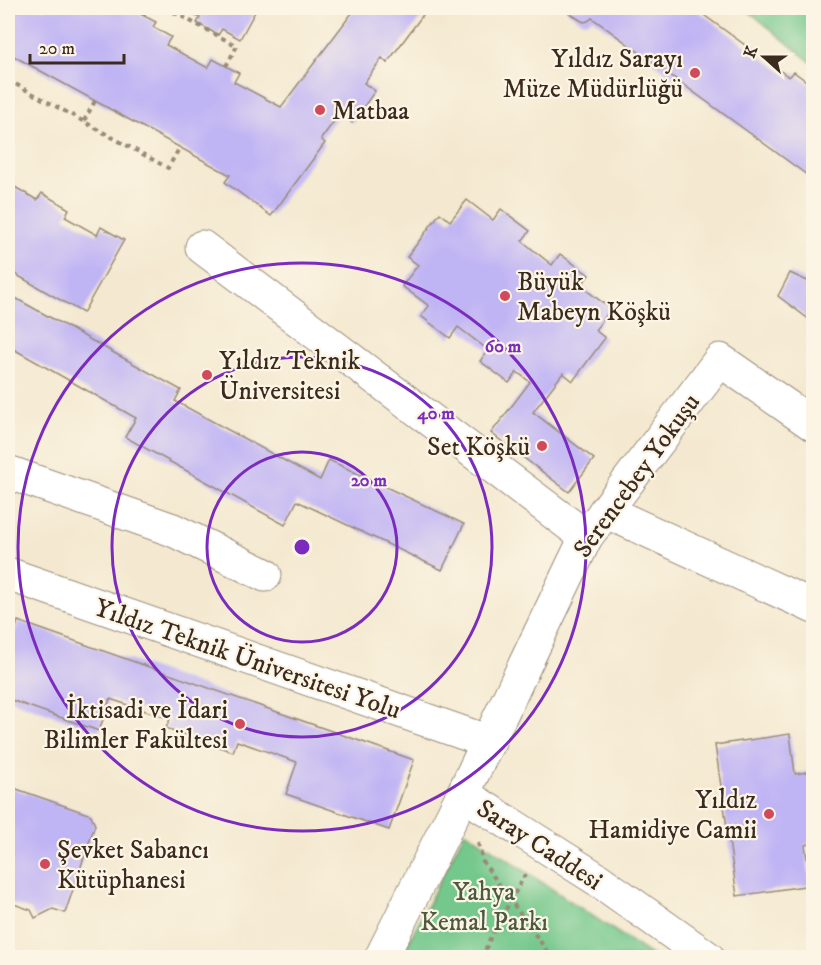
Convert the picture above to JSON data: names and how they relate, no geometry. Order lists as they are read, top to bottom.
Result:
{
  "streets": {
    "street": ["Serencebey Yokuşu", "Yıldız Teknik Üniversitesi Yolu", "Saray Caddesi"]
  },
  "crossings": [
    ["Serencebey Yokuşu", "Yıldız Teknik Üniversitesi Yolu"],
    ["Serencebey Yokuşu", "Saray Caddesi"]
  ],
  "parks": ["Yahya Kemal Parkı"],
  "places": [
    "Yıldız Sarayı Müze Müdürlüğü",
    "Matbaa",
    "Büyük Mabeyn Köşkü",
    "Yıldız Teknik Üniversitesi",
    "Set Köşkü",
    "İktisadi ve İdari Bilimler Fakültesi",
    "Yıldız Hamidiye Camii",
    "Şevket Sabancı Kütüphanesi"
  ],
  "scale_bar": "20 m",
  "north": "left",
  "rings": ["60 m", "40 m", "20 m"]
}
